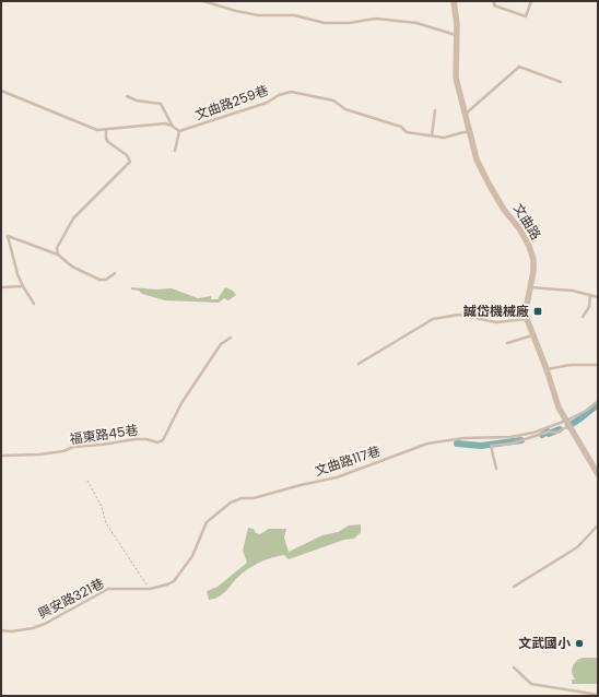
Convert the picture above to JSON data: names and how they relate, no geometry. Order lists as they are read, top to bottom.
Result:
{
  "streets": {
    "street": ["文曲路"],
    "lane": [
      "文曲路259巷",
      "福東路45巷",
      "文曲路117巷",
      "興安路321巷"
    ]
  },
  "crossings": [
    ["文曲路259巷", "文曲路"],
    ["文曲路", "文曲路117巷"],
    ["文曲路117巷", "興安路321巷"]
  ],
  "places": {
    "transit": ["誠岱機械廠"],
    "other": ["文武國小"]
  }
}
